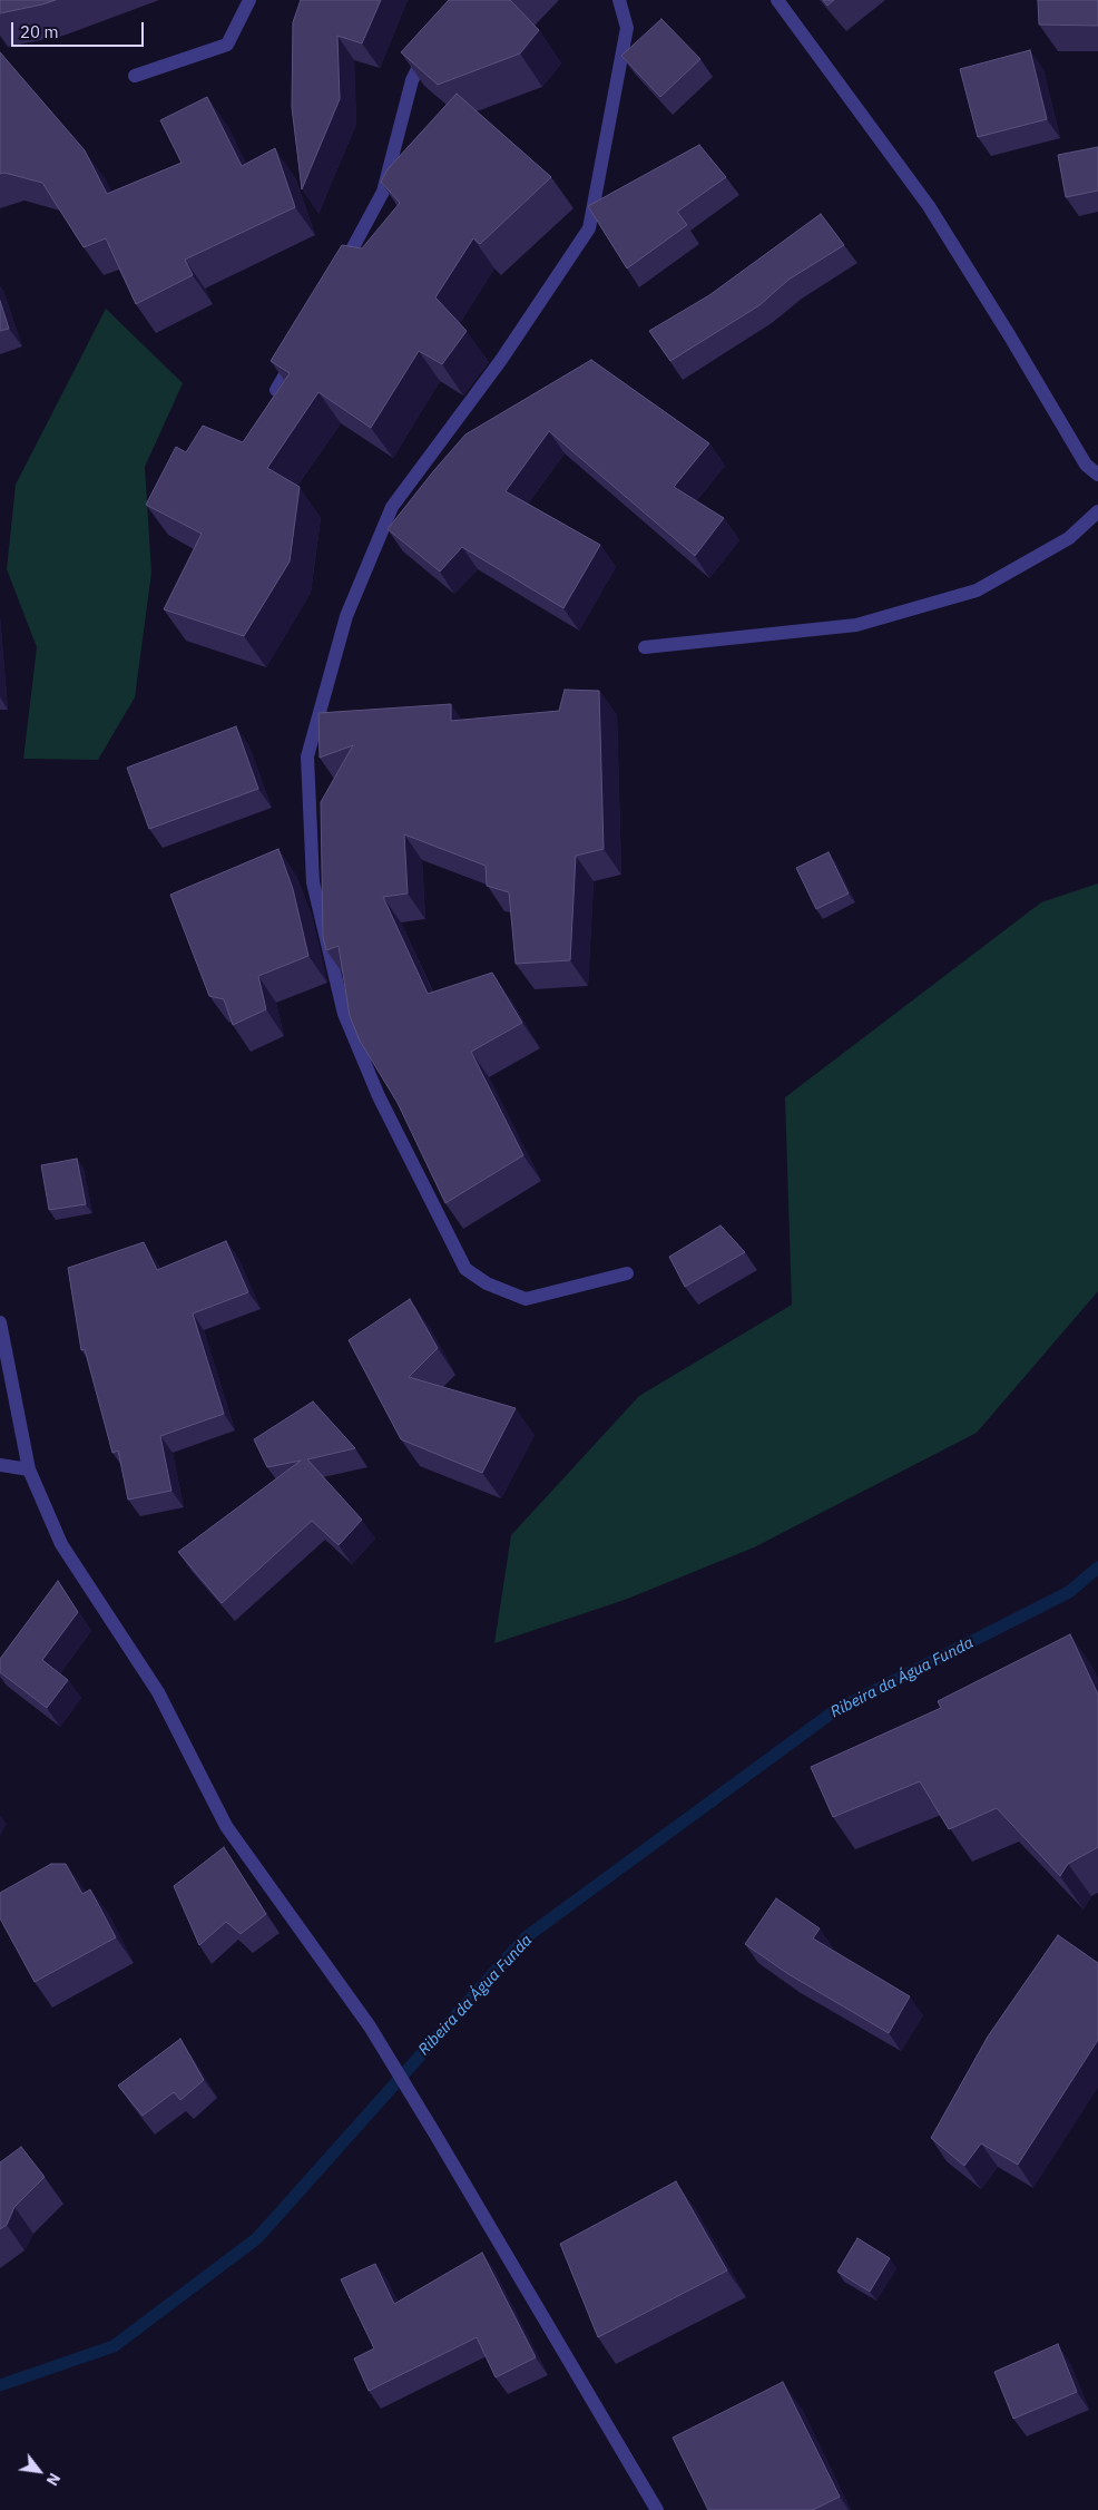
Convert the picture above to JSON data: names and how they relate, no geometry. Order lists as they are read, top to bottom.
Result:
{
  "water": ["Ribeira da Água Funda"],
  "scale_bar": "20 m",
  "north": "bottom right"
}
